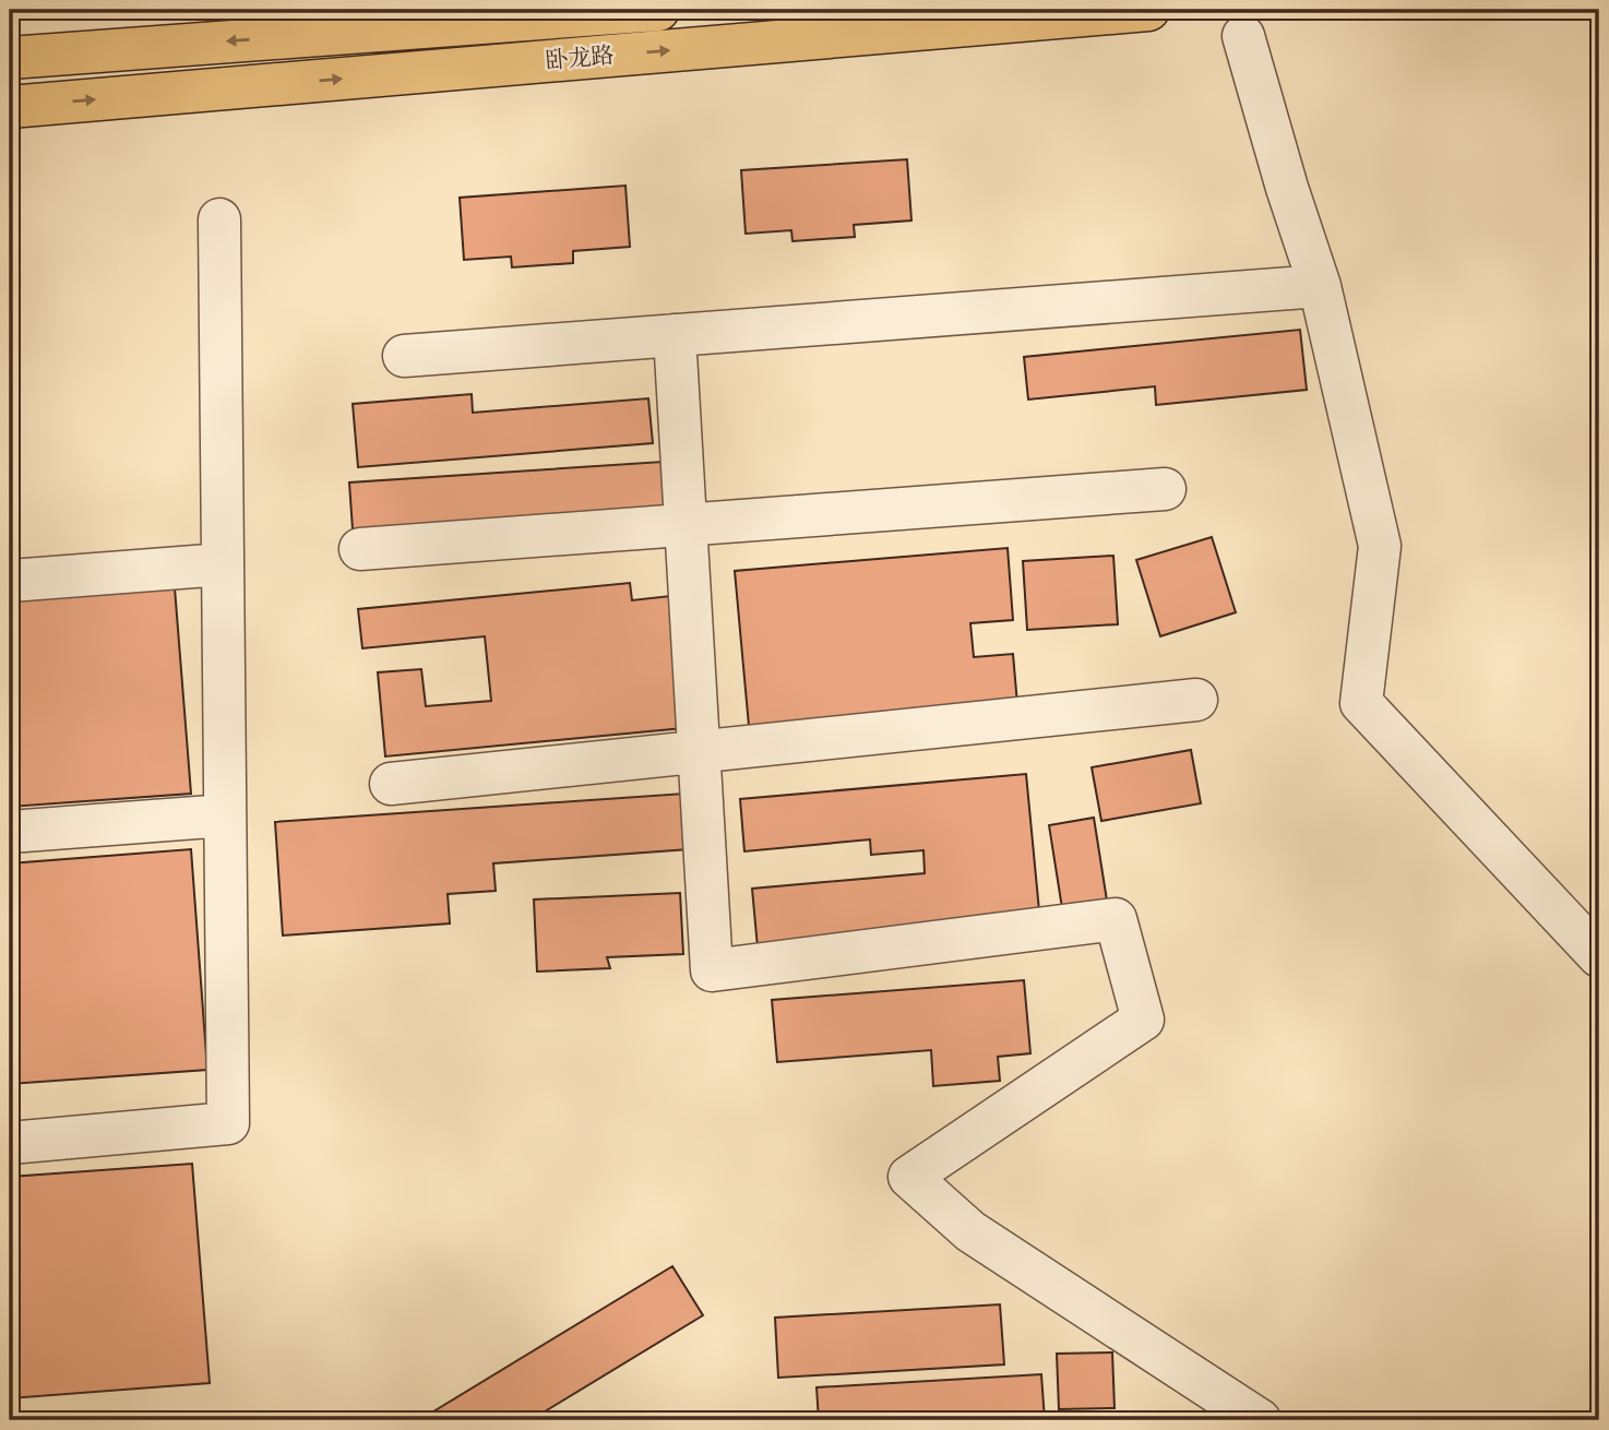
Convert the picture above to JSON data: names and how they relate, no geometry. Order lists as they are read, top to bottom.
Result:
{
  "streets": {
    "main road": ["卧龙路"]
  }
}
